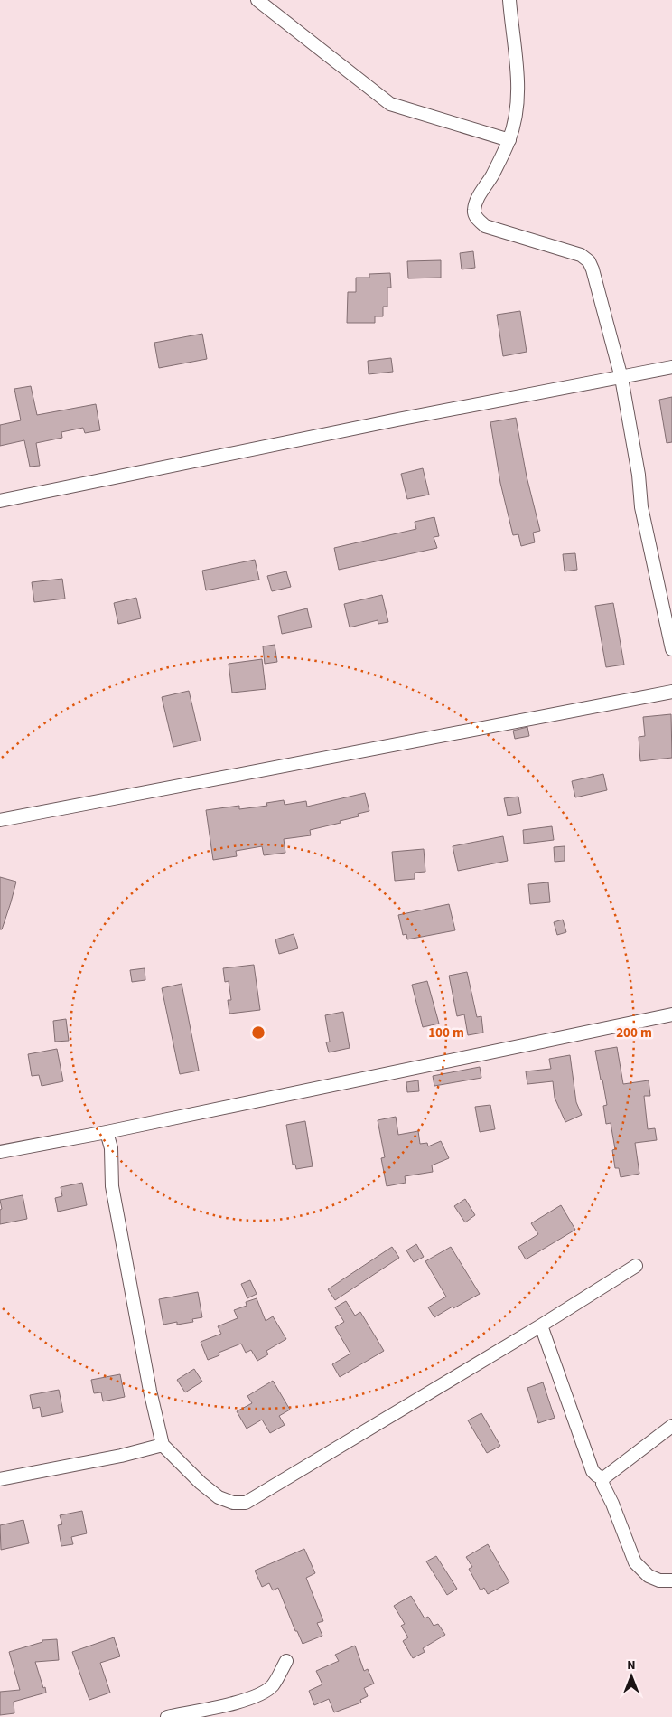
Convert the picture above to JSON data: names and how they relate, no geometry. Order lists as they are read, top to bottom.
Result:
{
  "north": "top",
  "rings": ["100 m", "200 m"]
}
